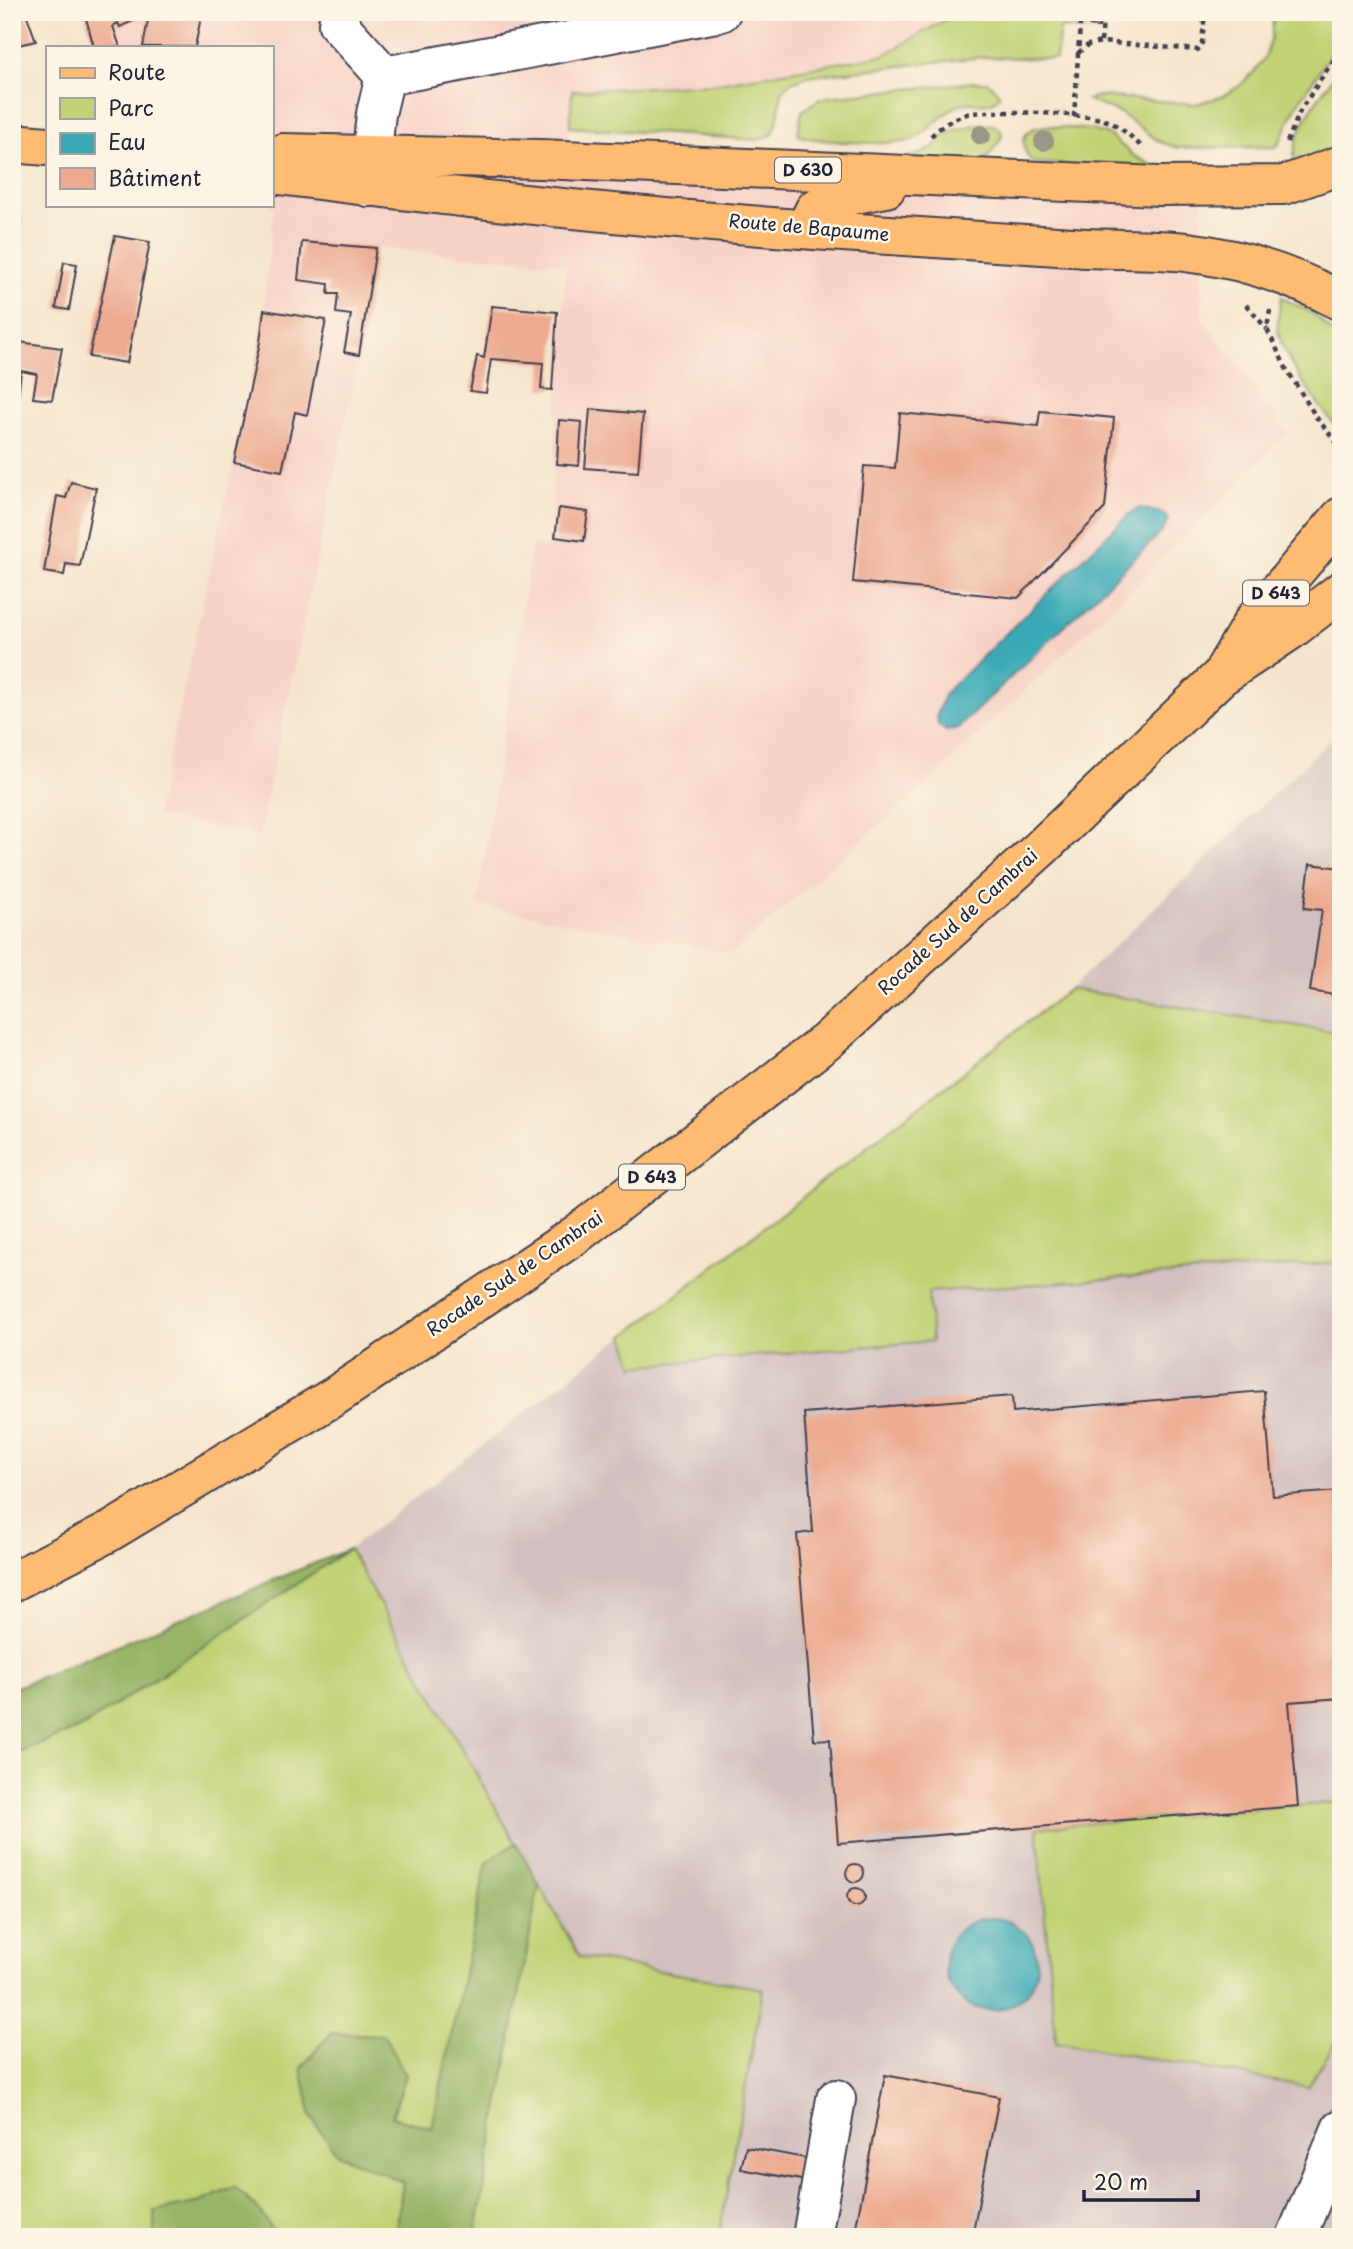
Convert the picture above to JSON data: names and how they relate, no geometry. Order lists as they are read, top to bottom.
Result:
{
  "streets": {
    "main road": [
      "D 630",
      "Route de Bapaume",
      "D 643",
      "Rocade Sud de Cambrai"
    ]
  },
  "legend": [
    "Route",
    "Parc",
    "Eau",
    "Bâtiment"
  ],
  "scale_bar": "20 m"
}
